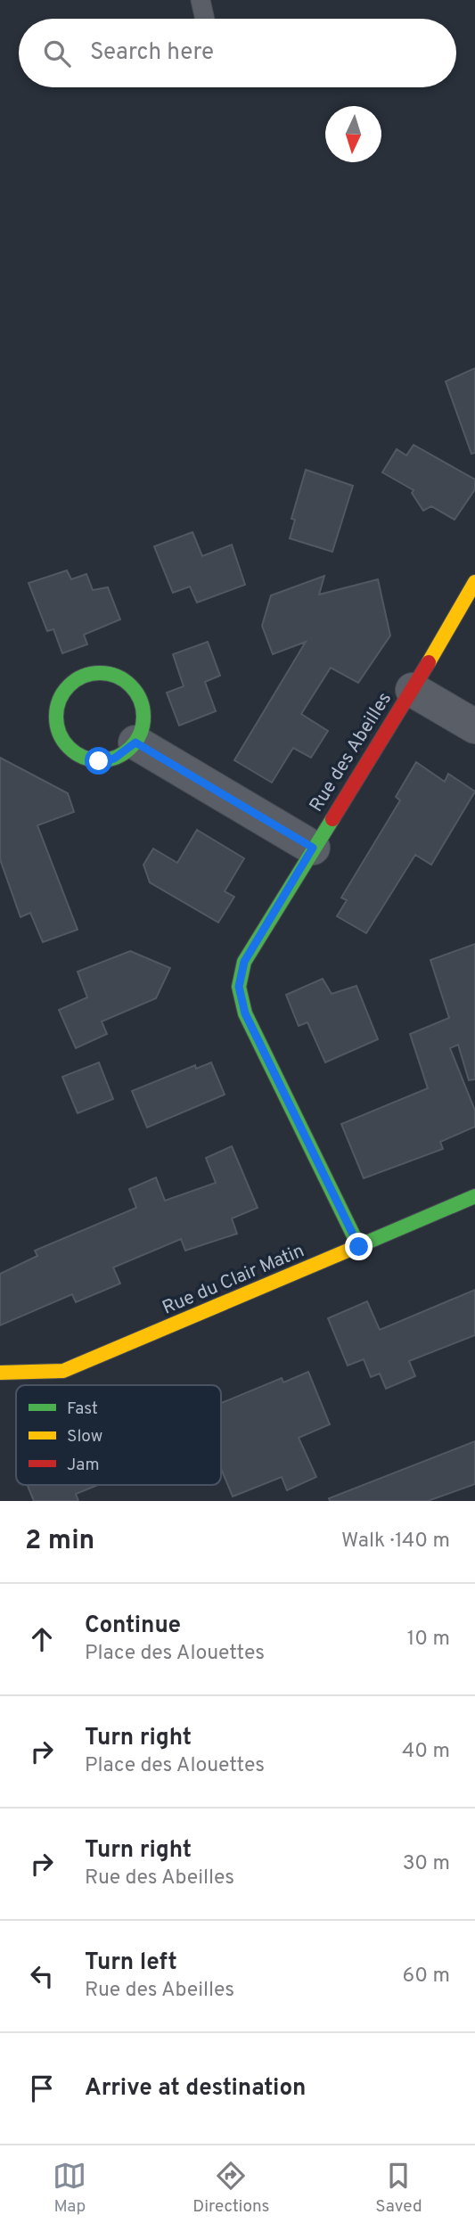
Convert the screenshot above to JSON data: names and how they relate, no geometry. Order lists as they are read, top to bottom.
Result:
{
  "streets": {
    "street": ["Rue des Abeilles", "Rue du Clair Matin"]
  },
  "crossings": [
    ["Rue des Abeilles", "Rue du Clair Matin"]
  ],
  "legend": ["Fast", "Slow", "Jam"],
  "north": "bottom",
  "page": {
    "search": "Search here",
    "heading": ["2 min", "Walk · 140 m"],
    "list": [
      ["Continue", "Place des Alouettes", "10 m"],
      ["Turn right", "Place des Alouettes", "40 m"],
      ["Turn right", "Rue des Abeilles", "30 m"],
      ["Turn left", "Rue des Abeilles", "60 m"],
      "Arrive at destination"
    ],
    "nav": ["Map", "Directions", "Saved"]
  }
}
